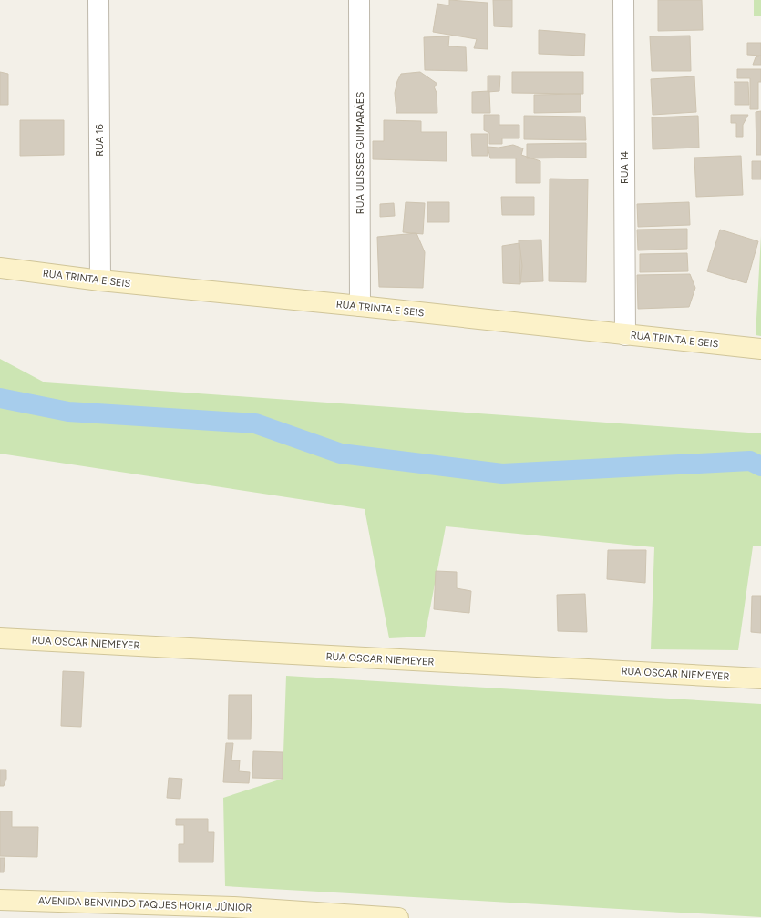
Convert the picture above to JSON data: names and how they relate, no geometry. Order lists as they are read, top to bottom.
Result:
{
  "streets": {
    "street": [
      "RUA 16",
      "RUA ULISSES GUIMARÃES",
      "RUA 14",
      "RUA TRINTA E SEIS",
      "RUA OSCAR NIEMEYER",
      "AVENIDA BENVINDO TAQUES HORTA JÚNIOR"
    ]
  },
  "crossings": [
    ["RUA 16", "RUA TRINTA E SEIS"],
    ["RUA ULISSES GUIMARÃES", "RUA TRINTA E SEIS"],
    ["RUA 14", "RUA TRINTA E SEIS"]
  ]
}
